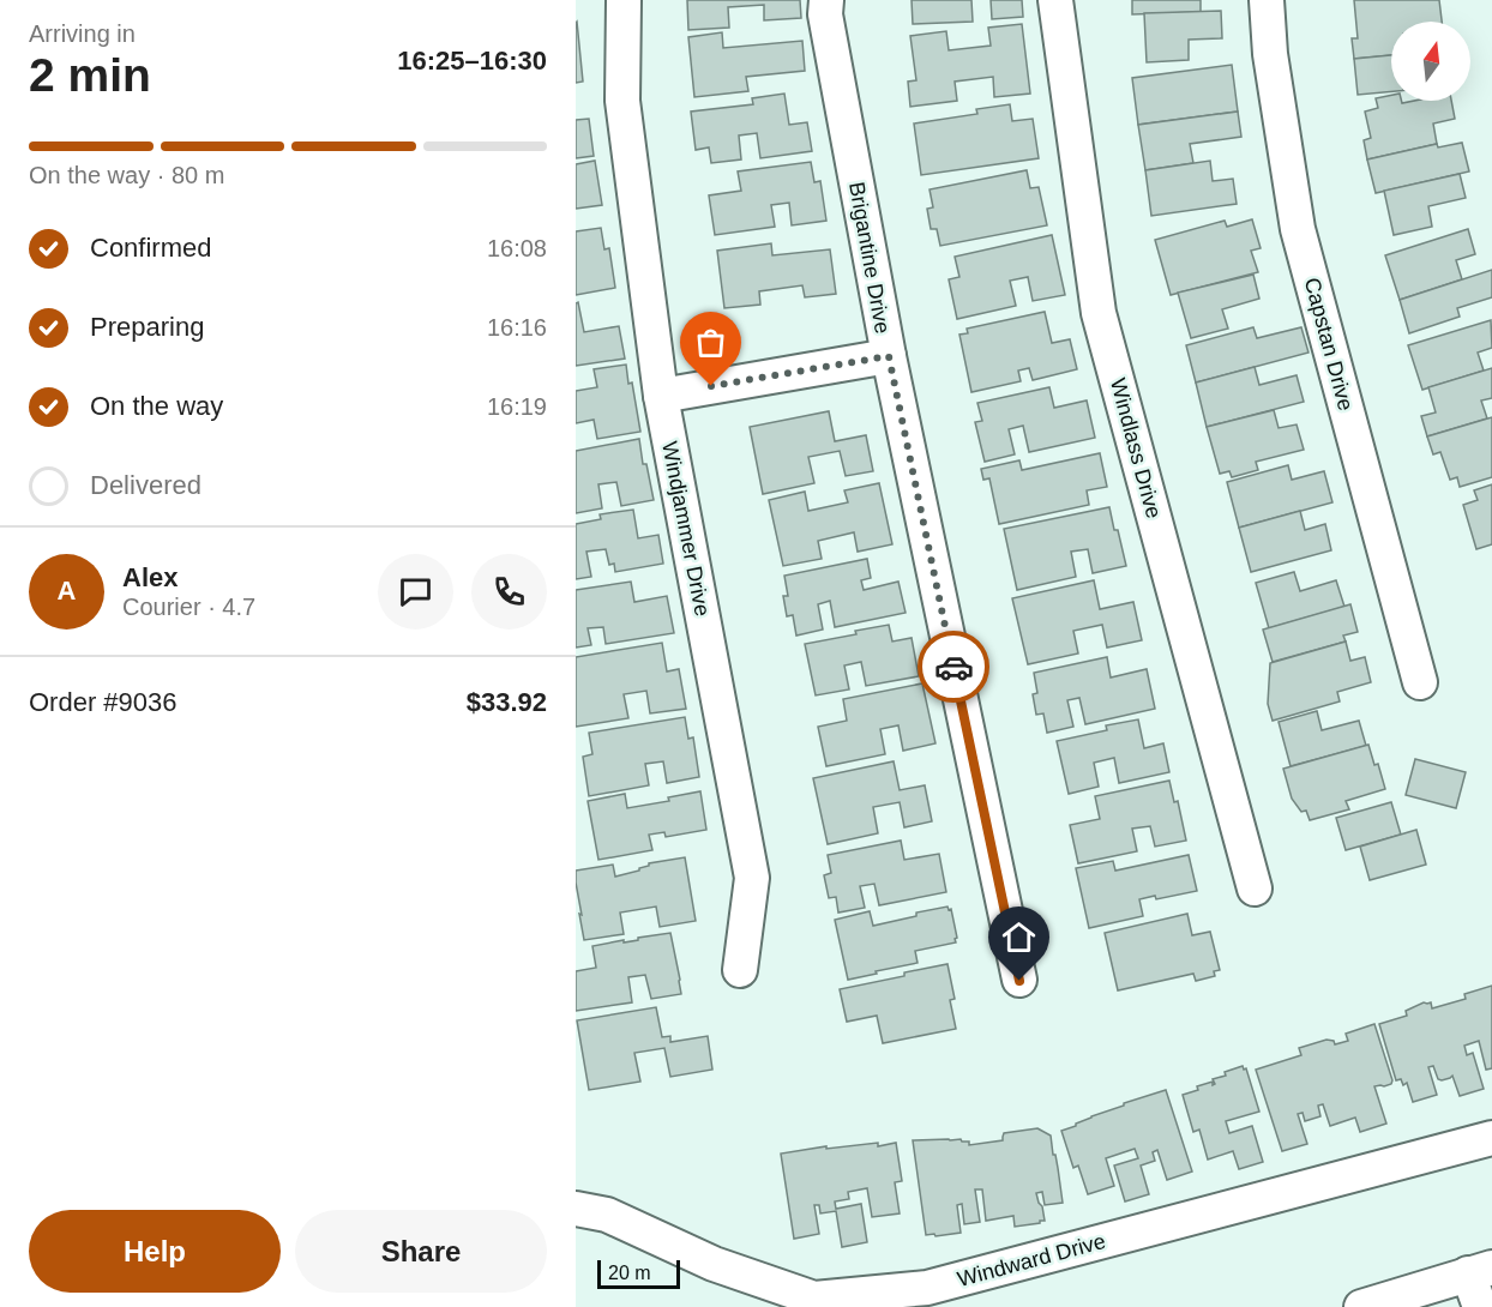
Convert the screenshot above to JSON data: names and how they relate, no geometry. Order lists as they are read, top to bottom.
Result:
{
  "streets": {
    "street": [
      "Brigantine Drive",
      "Capstan Drive",
      "Windlass Drive",
      "Windjammer Drive",
      "Windward Drive"
    ]
  },
  "scale_bar": "20 m",
  "north": "top",
  "page": {
    "heading": ["2 min", "Arriving in", "16:25–16:30"],
    "panel": [
      "Alex",
      "Courier · 4.7",
      "Order #9036",
      "$33.92"
    ],
    "bar": "On the way · 80 m",
    "list": [
      ["Confirmed", "16:08"],
      ["Preparing", "16:16"],
      ["On the way", "16:19"],
      "Delivered"
    ],
    "round": "A",
    "buttons": ["Help", "Share"],
    "scale": "20 m"
  }
}
